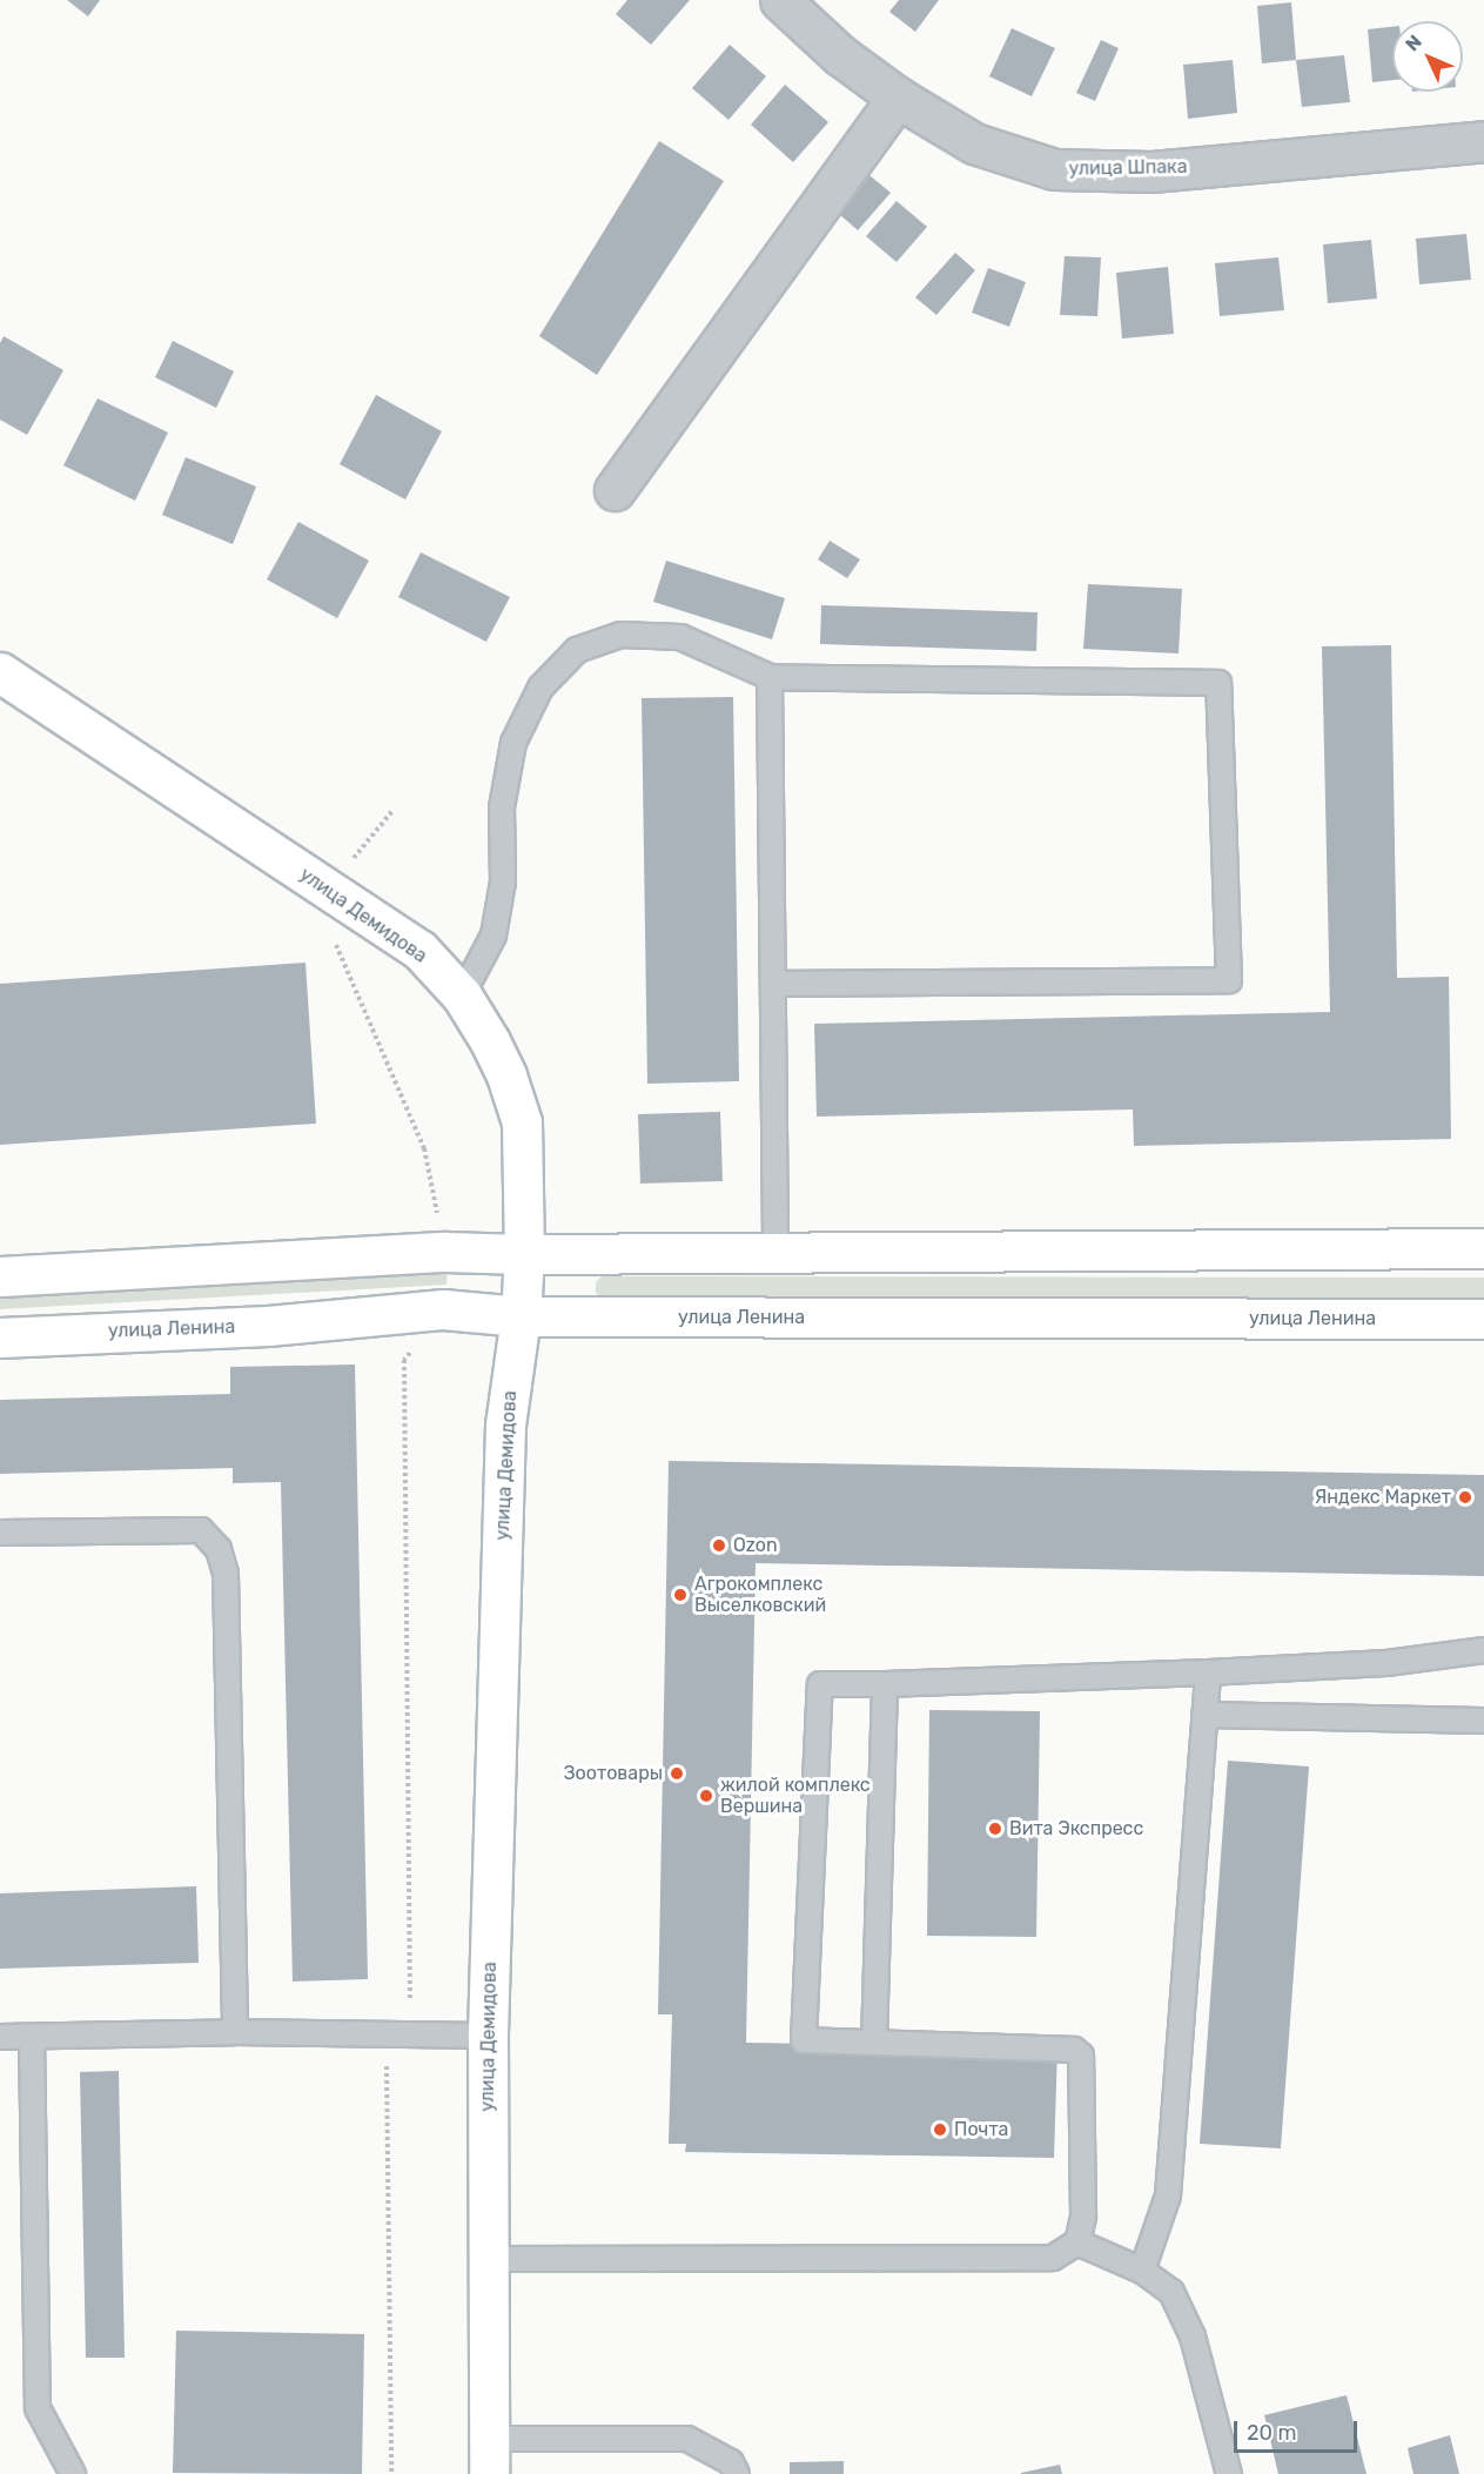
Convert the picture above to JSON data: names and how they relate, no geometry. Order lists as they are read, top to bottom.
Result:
{
  "streets": {
    "street": ["улица Шпака", "улица Демидова", "улица Ленина"]
  },
  "crossings": [
    ["улица Демидова", "улица Ленина"]
  ],
  "places": [
    "Яндекс Маркет",
    "Ozon",
    "Агрокомплекс Выселковский",
    "Зоотовары",
    "жилой комплекс Вершина",
    "Вита Экспресс",
    "Почта"
  ],
  "scale_bar": "20 m",
  "north": "top left"
}
